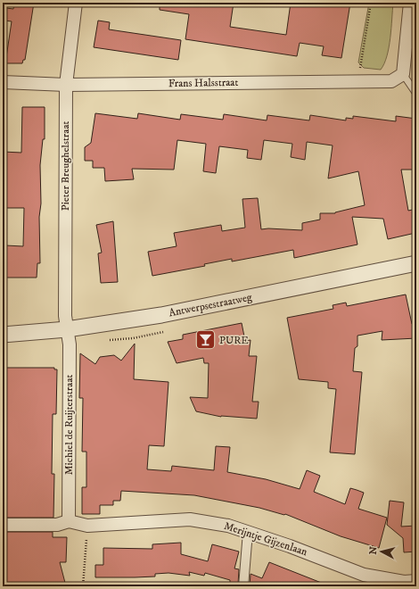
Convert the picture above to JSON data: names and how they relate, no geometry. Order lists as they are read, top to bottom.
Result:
{
  "streets": {
    "street": [
      "Frans Halsstraat",
      "Pieter Breughelstraat",
      "Antwerpsestraatweg",
      "Michiel de Ruijterstraat",
      "Merijntje Gijzenlaan"
    ]
  },
  "crossings": [
    ["Frans Halsstraat", "Pieter Breughelstraat"],
    ["Pieter Breughelstraat", "Antwerpsestraatweg"],
    ["Pieter Breughelstraat", "Michiel de Ruijterstraat"],
    ["Antwerpsestraatweg", "Michiel de Ruijterstraat"],
    ["Michiel de Ruijterstraat", "Merijntje Gijzenlaan"]
  ],
  "places": {
    "bar": ["PURE"]
  },
  "north": "left"
}
